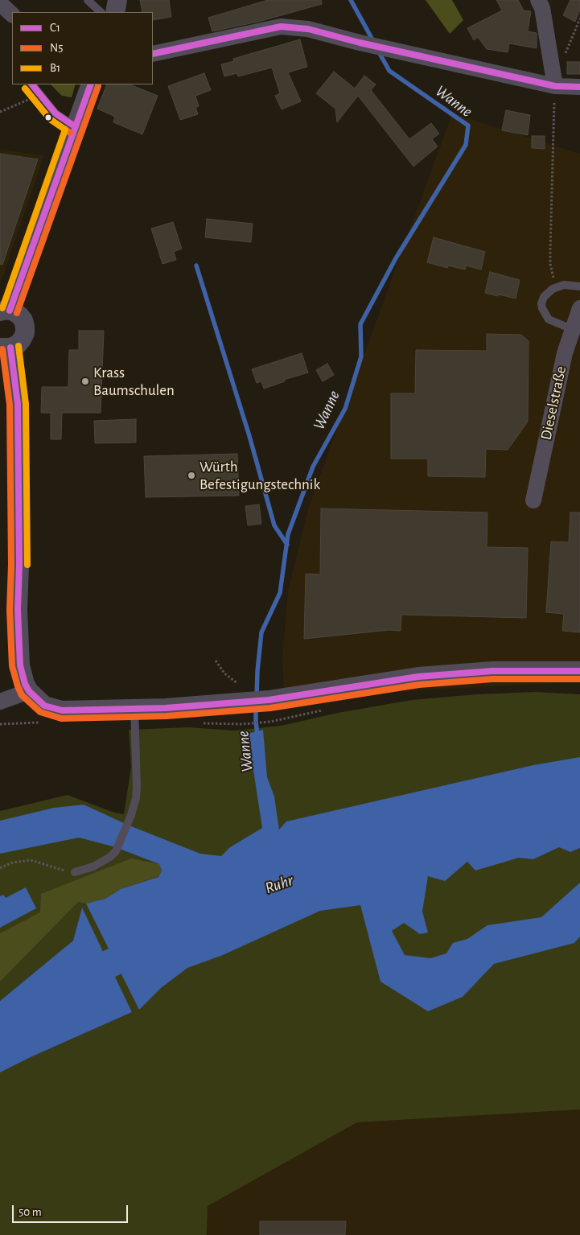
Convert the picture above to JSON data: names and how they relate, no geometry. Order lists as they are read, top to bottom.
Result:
{
  "streets": {
    "street": ["Dieselstraße"]
  },
  "water": ["Wanne", "Ruhr"],
  "places": ["Krass Baumschulen", "Würth Befestigungstechnik"],
  "lines": ["transit line C1", "transit line N5", "transit line B1"],
  "legend": ["C1", "N5", "B1"],
  "scale_bar": "50 m"
}
